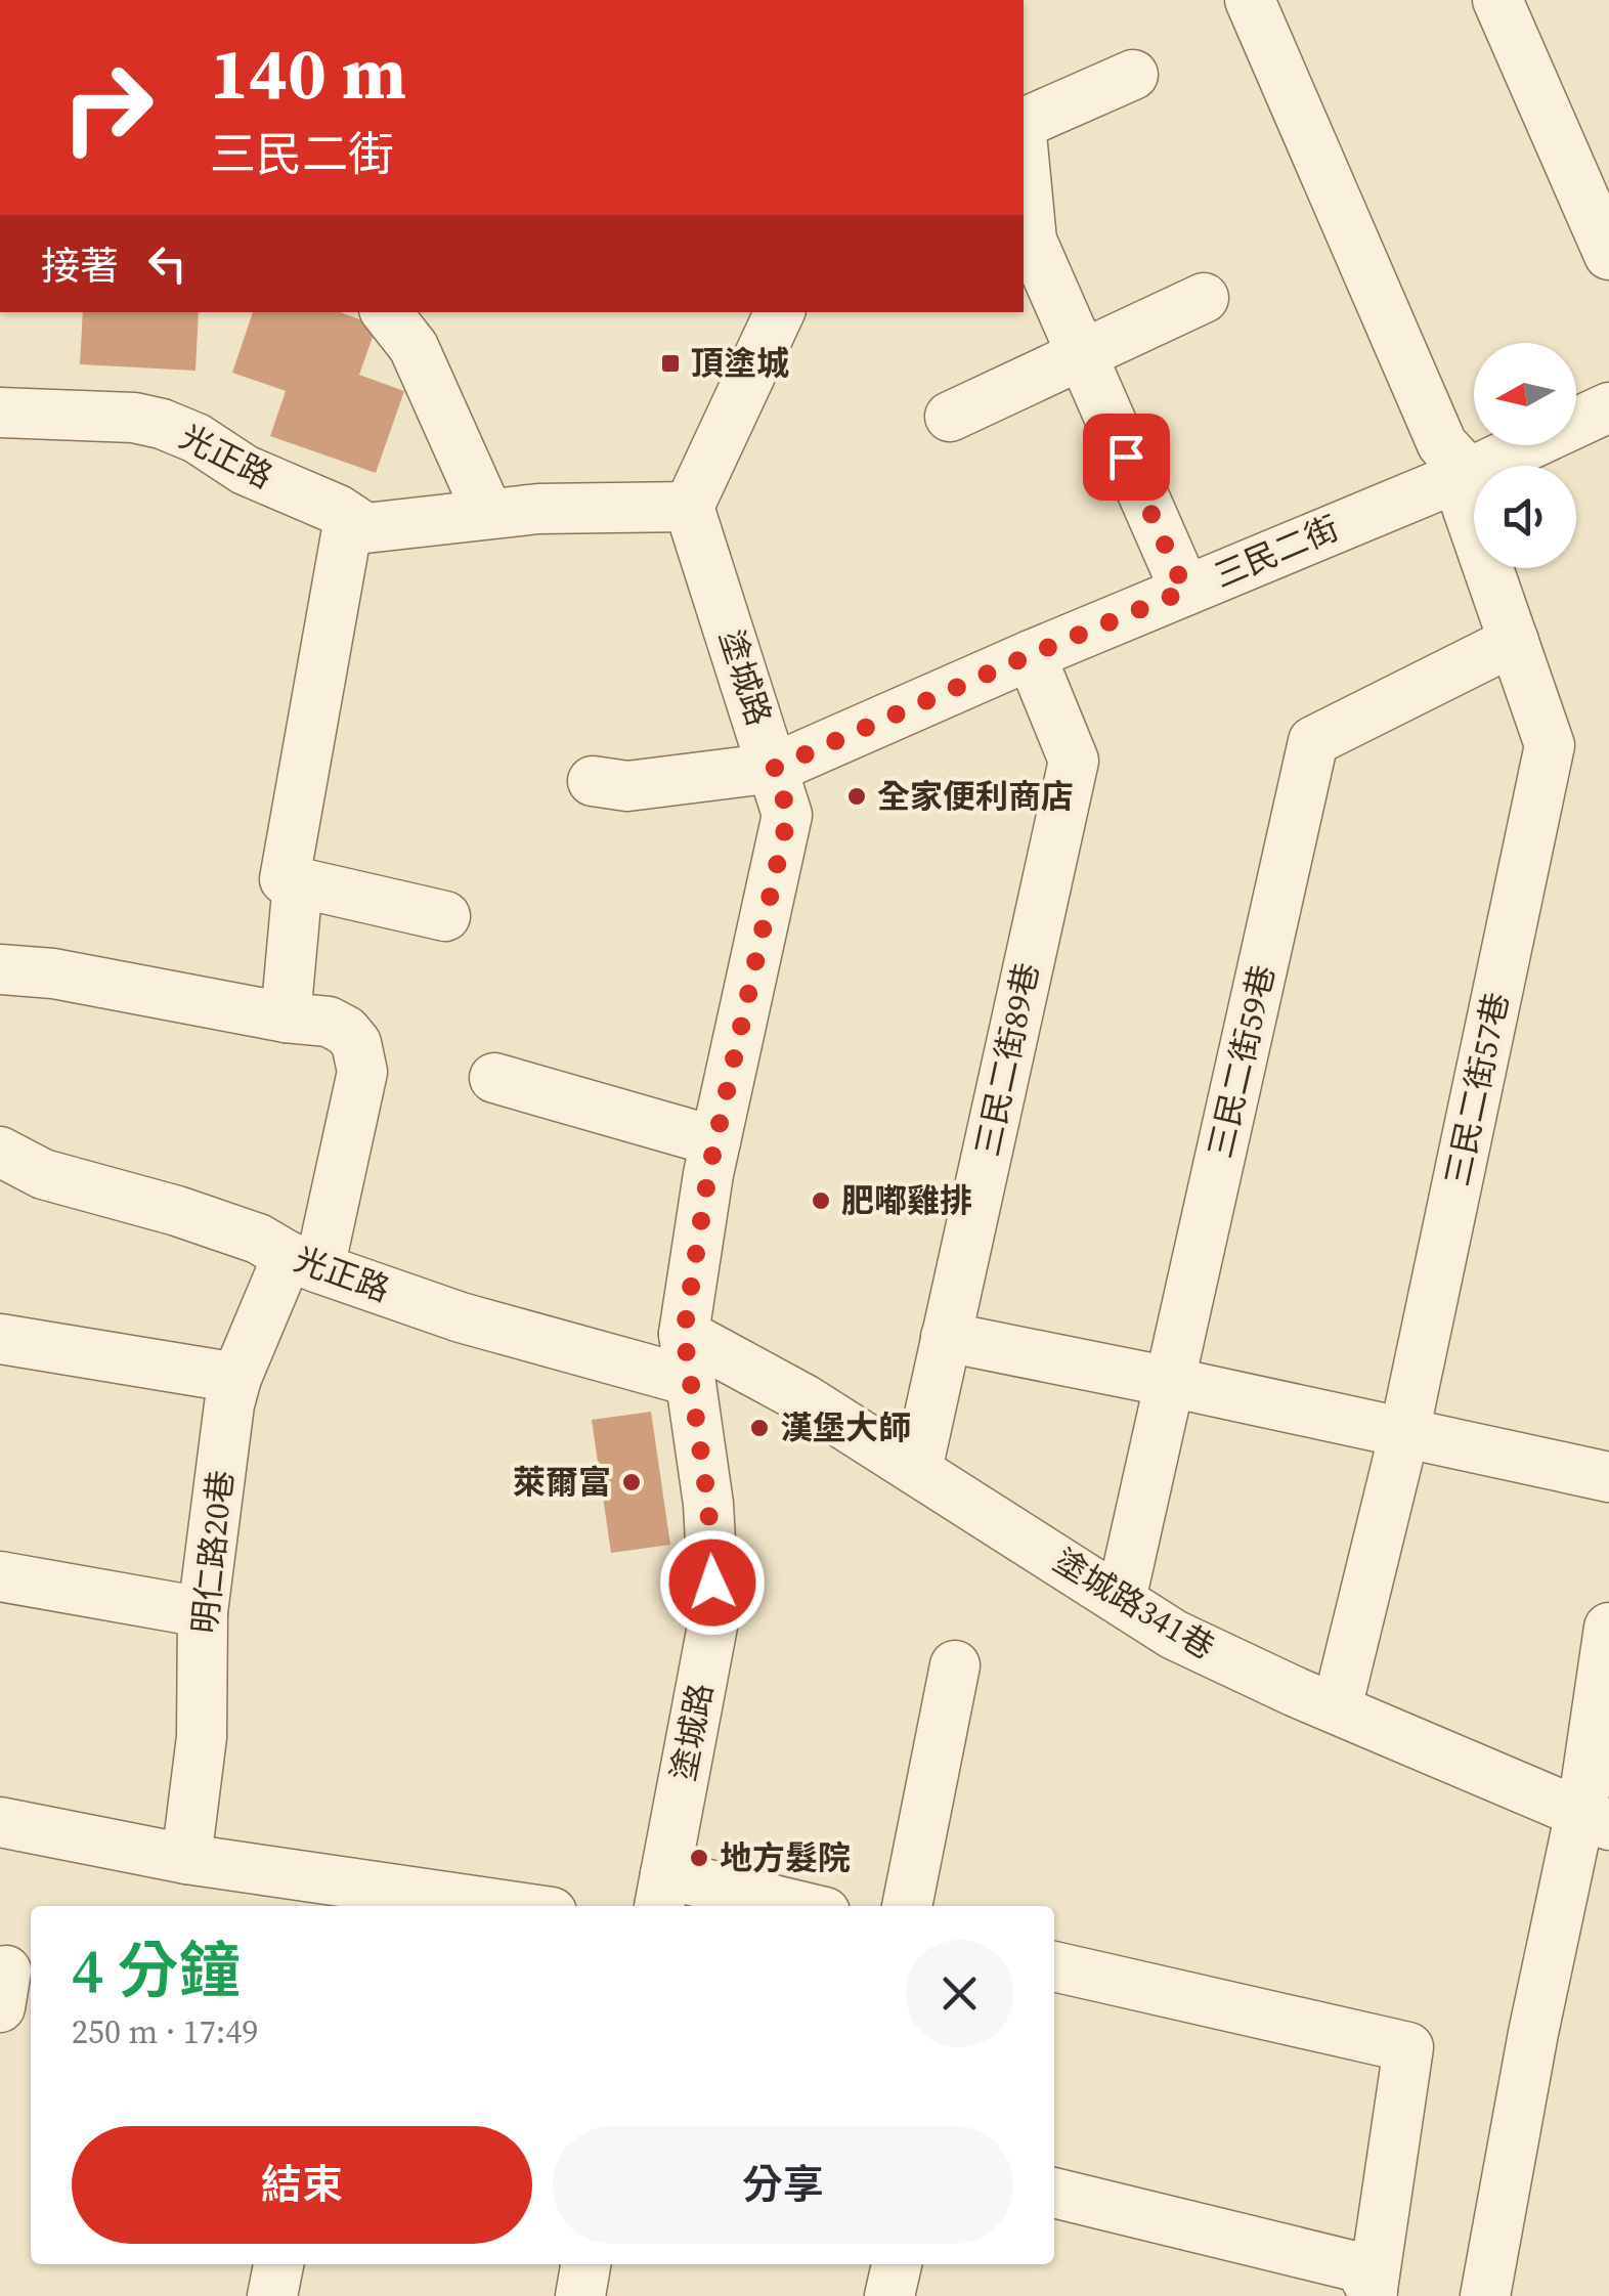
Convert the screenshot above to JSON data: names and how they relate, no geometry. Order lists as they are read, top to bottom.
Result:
{
  "streets": {
    "street": [
      "光正路",
      "三民二街",
      "塗城路",
      "三民二街89巷",
      "三民二街59巷",
      "三民二街57巷",
      "明仁路20巷",
      "塗城路341巷"
    ]
  },
  "crossings": [
    ["光正路", "塗城路"],
    ["光正路", "明仁路20巷"],
    ["光正路", "塗城路341巷"],
    ["三民二街", "塗城路"],
    ["三民二街", "三民二街89巷"],
    ["三民二街", "三民二街57巷"],
    ["塗城路", "塗城路341巷"],
    ["三民二街89巷", "塗城路341巷"],
    ["三民二街59巷", "三民二街57巷"],
    ["三民二街59巷", "塗城路341巷"],
    ["三民二街57巷", "塗城路341巷"]
  ],
  "places": {
    "transit": ["頂塗城"],
    "other": [
      "全家便利商店",
      "肥嘟雞排",
      "漢堡大師",
      "萊爾富",
      "地方髮院"
    ]
  },
  "north": "left",
  "page": {
    "turn": ["140 m", "三民二街"],
    "then": "接著",
    "heading": ["4 分鐘", "250 m · 17:49"],
    "buttons": ["結束", "分享"]
  }
}
